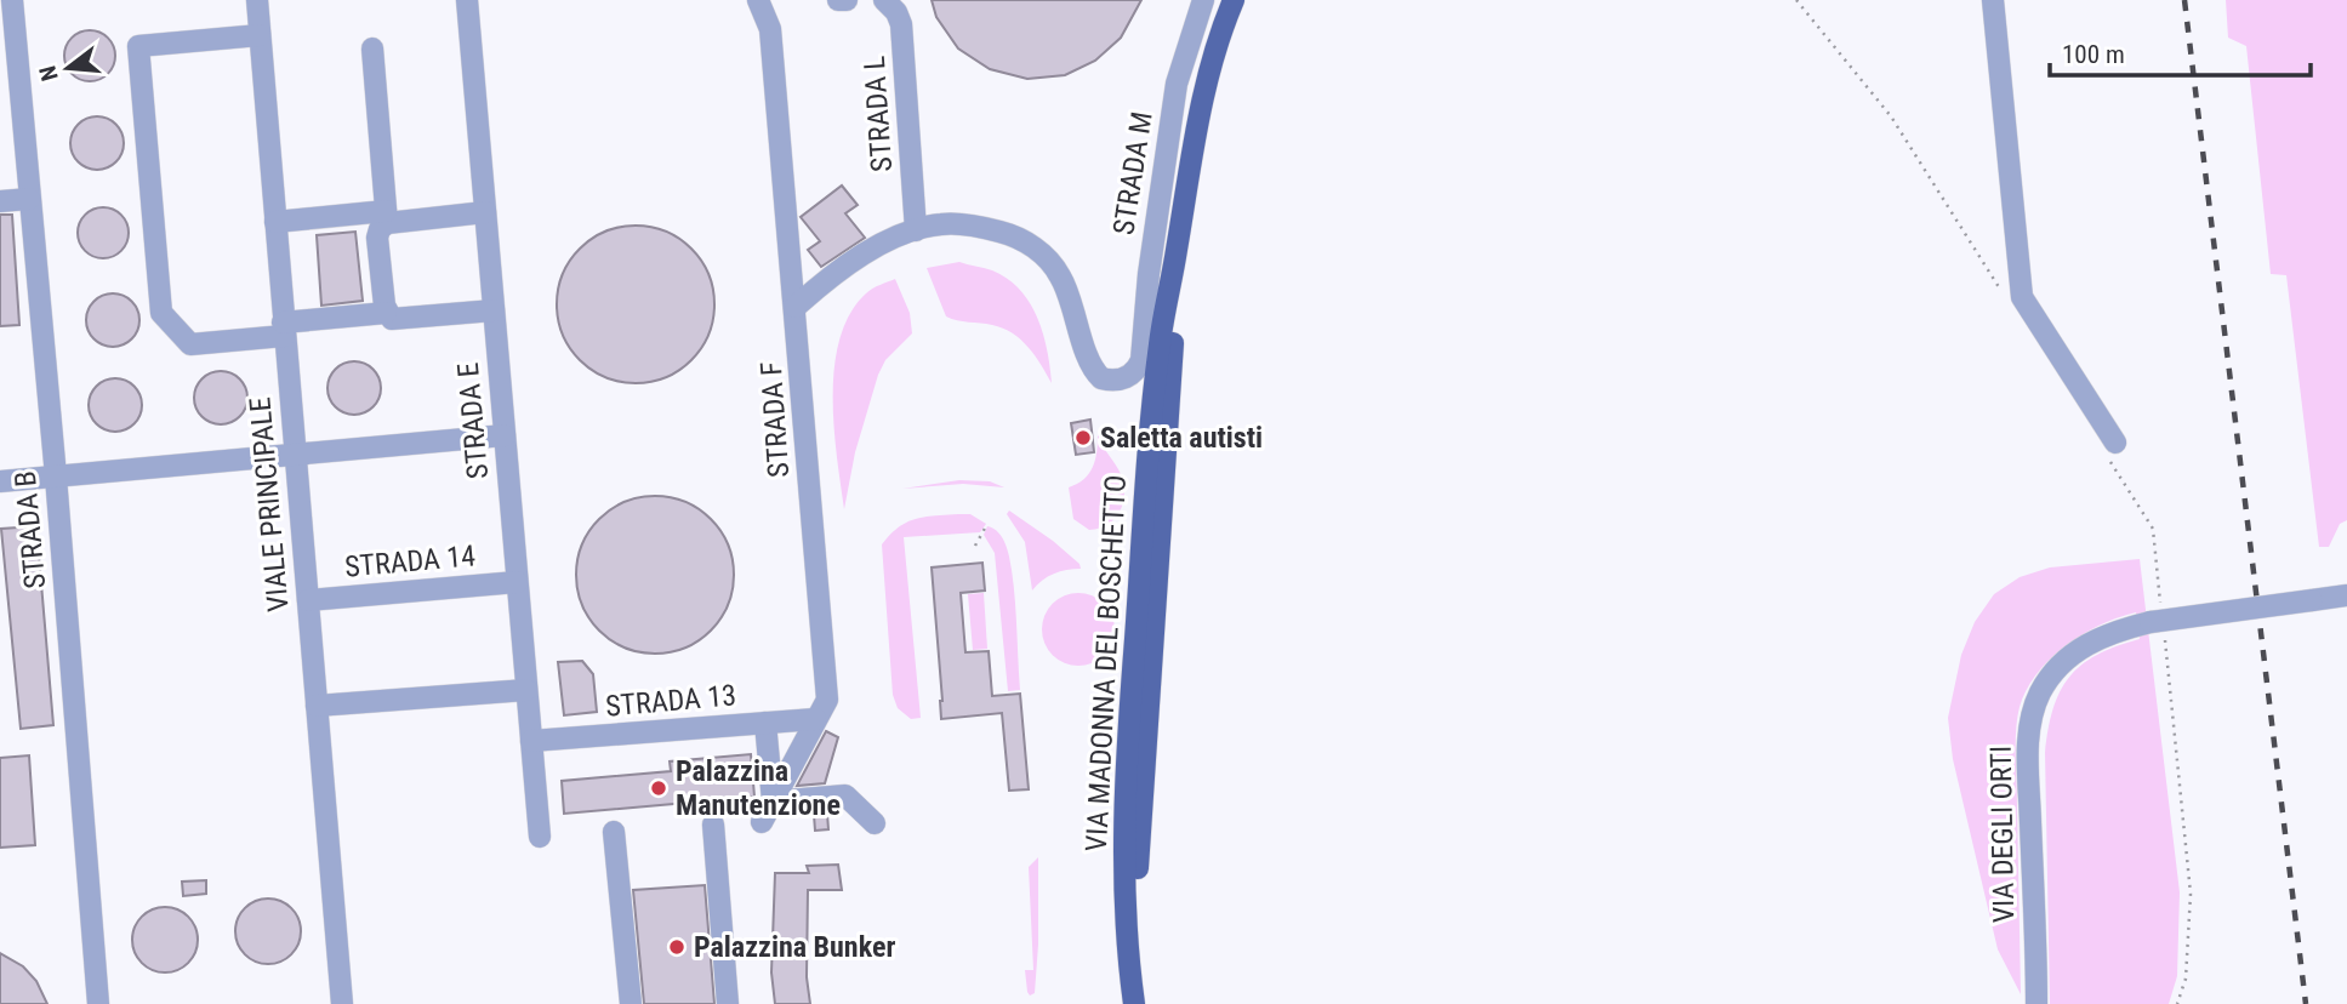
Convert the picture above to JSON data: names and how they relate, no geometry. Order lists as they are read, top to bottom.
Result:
{
  "streets": {
    "main road": ["VIA MADONNA DEL BOSCHETTO"],
    "street": [
      "STRADA L",
      "STRADA M",
      "STRADA F",
      "STRADA E",
      "VIALE PRINCIPALE",
      "STRADA B",
      "STRADA 14",
      "STRADA 13",
      "VIA DEGLI ORTI"
    ]
  },
  "crossings": [
    ["STRADA L", "STRADA M"],
    ["STRADA F", "STRADA 13"],
    ["STRADA E", "STRADA 14"],
    ["STRADA E", "STRADA 13"],
    ["VIALE PRINCIPALE", "STRADA 14"]
  ],
  "places": ["Saletta autisti", "Palazzina Manutenzione", "Palazzina Bunker"],
  "scale_bar": "100 m",
  "north": "left"
}
